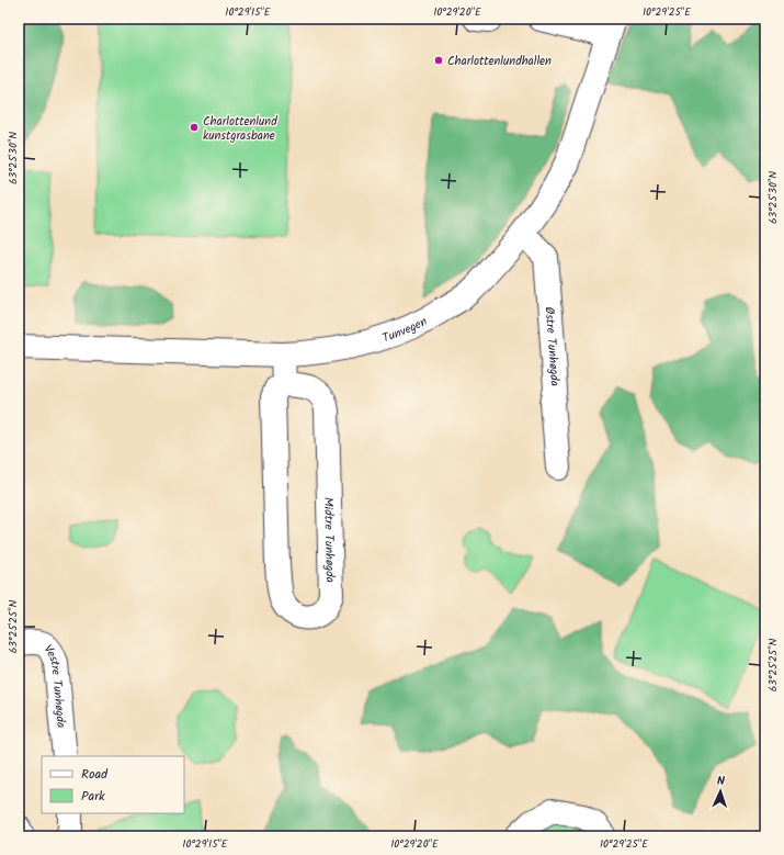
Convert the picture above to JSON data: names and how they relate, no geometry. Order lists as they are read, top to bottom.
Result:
{
  "streets": {
    "street": [
      "Tunvegen",
      "Østre Tunhøgda",
      "Midtre Tunhøgda",
      "Vestre Tunhøgda"
    ]
  },
  "crossings": [
    ["Tunvegen", "Østre Tunhøgda"]
  ],
  "places": ["Charlottenlundhallen", "Charlottenlund kunstgrasbane"],
  "legend": ["Road", "Park"],
  "north": "top",
  "coordinates": [
    "10°29'15\"E",
    "10°29'20\"E",
    "10°29'25\"E",
    "63°25'30\"N",
    "63°25'25\"N"
  ]
}
